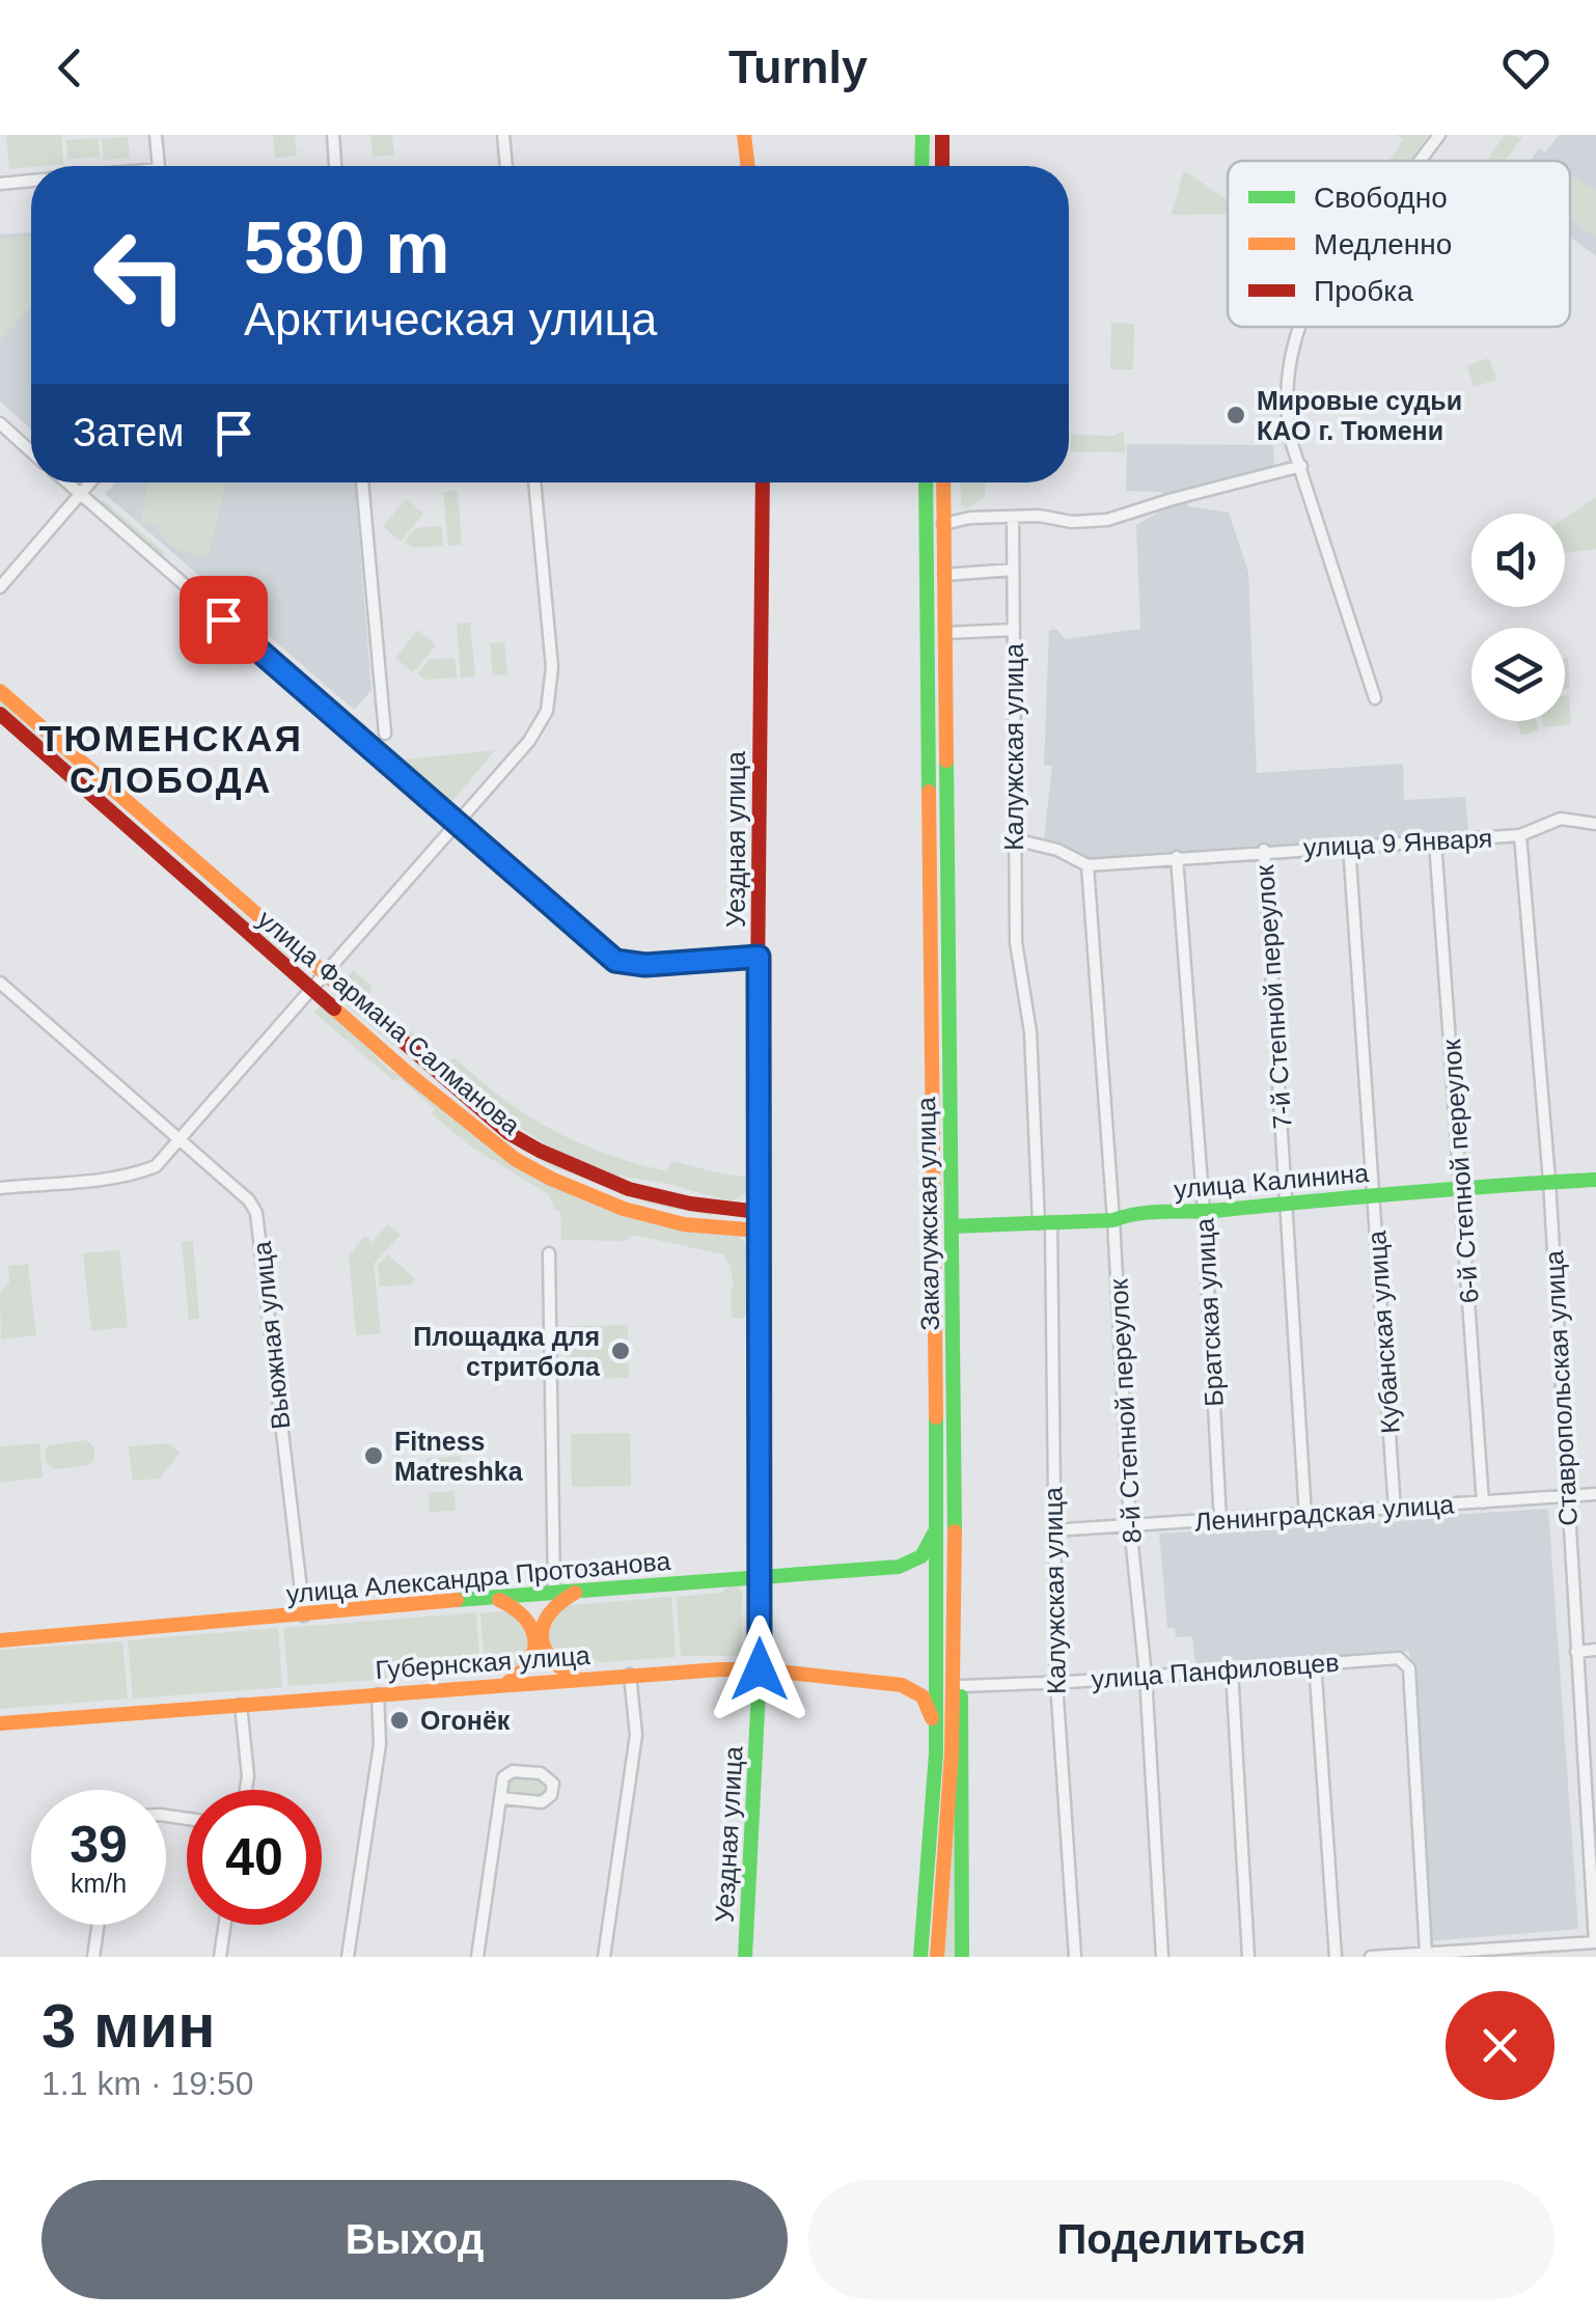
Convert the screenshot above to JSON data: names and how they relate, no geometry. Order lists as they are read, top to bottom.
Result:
{
  "streets": {
    "main road": [
      "Уездная улица",
      "улица Фармана Салманова",
      "улица Калинина",
      "Закалужская улица",
      "улица Александра Протозанова",
      "Губернская улица"
    ],
    "street": [
      "Калужская улица",
      "улица 9 Января",
      "7-й Степной переулок",
      "6-й Степной переулок",
      "Братская улица",
      "Кубанская улица",
      "Вьюжная улица",
      "Ставропольская улица",
      "8-й Степной переулок",
      "Ленинградская улица",
      "улица Панфиловцев"
    ]
  },
  "crossings": [
    ["Калужская улица", "улица 9 Января"],
    ["Калужская улица", "улица Калинина"],
    ["Калужская улица", "Ленинградская улица"],
    ["Калужская улица", "улица Панфиловцев"],
    ["Уездная улица", "улица Фармана Салманова"],
    ["Уездная улица", "улица Александра Протозанова"],
    ["Уездная улица", "Губернская улица"],
    ["улица 9 Января", "7-й Степной переулок"],
    ["улица 9 Января", "6-й Степной переулок"],
    ["улица 9 Января", "Братская улица"],
    ["улица 9 Января", "Кубанская улица"],
    ["улица 9 Января", "Ставропольская улица"],
    ["улица 9 Января", "8-й Степной переулок"],
    ["7-й Степной переулок", "улица Калинина"],
    ["7-й Степной переулок", "Ленинградская улица"],
    ["6-й Степной переулок", "улица Калинина"],
    ["6-й Степной переулок", "Ленинградская улица"],
    ["улица Калинина", "Закалужская улица"],
    ["улица Калинина", "Братская улица"],
    ["улица Калинина", "Кубанская улица"],
    ["улица Калинина", "Ставропольская улица"],
    ["улица Калинина", "8-й Степной переулок"],
    ["Братская улица", "Ленинградская улица"],
    ["Кубанская улица", "Ленинградская улица"],
    ["Вьюжная улица", "улица Александра Протозанова"],
    ["Ставропольская улица", "Ленинградская улица"],
    ["8-й Степной переулок", "Ленинградская улица"],
    ["8-й Степной переулок", "улица Панфиловцев"]
  ],
  "districts": ["ТЮМЕНСКАЯ СЛОБОДА"],
  "places": [
    "Мировые судьи КАО г. Тюмени",
    "Площадка для стритбола",
    "Fitness Matreshka",
    "Огонёк"
  ],
  "legend": ["Свободно", "Медленно", "Пробка"],
  "page": {
    "header": "Turnly",
    "turn": ["580 m", "Арктическая улица"],
    "then": "Затем",
    "speed": "39 km/h",
    "limit": "40",
    "heading": ["3 мин", "1.1 km · 19:50"],
    "buttons": ["Выход", "Поделиться"]
  }
}
